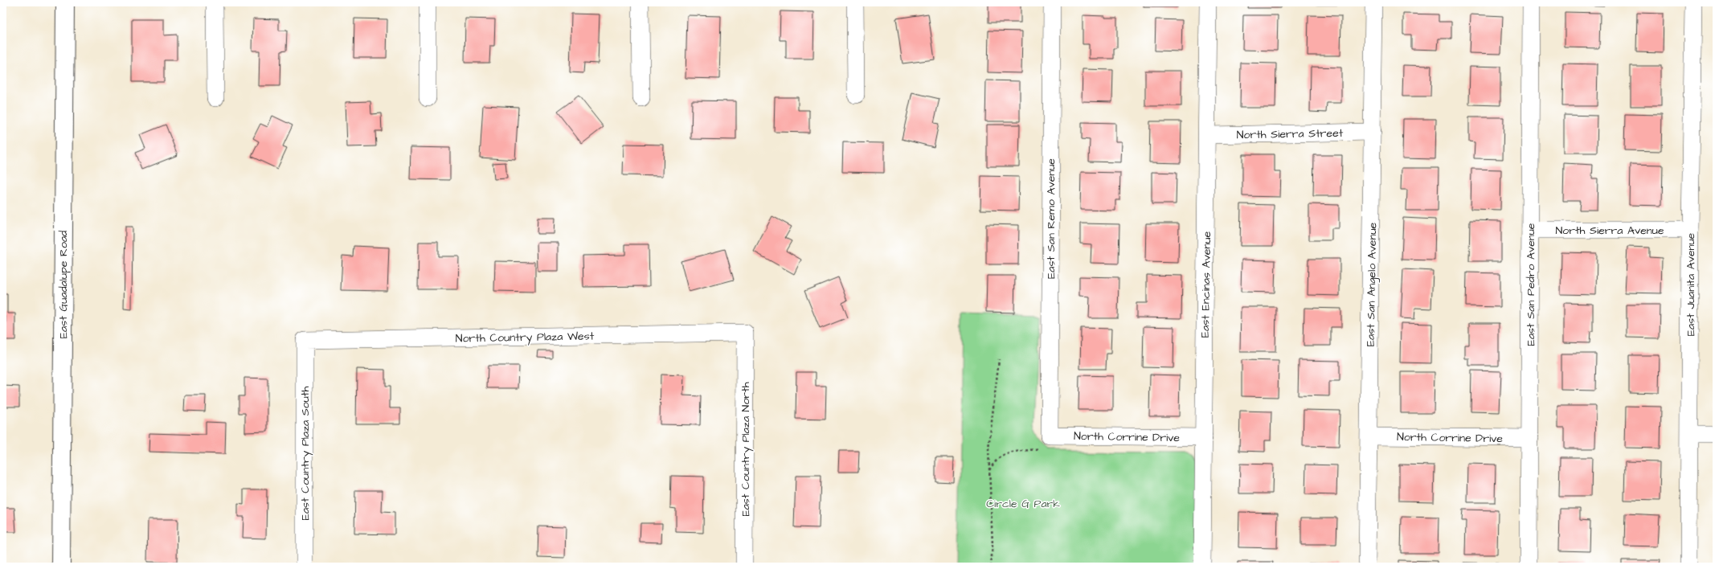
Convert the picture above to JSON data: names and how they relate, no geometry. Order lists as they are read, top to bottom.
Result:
{
  "streets": {
    "main road": ["East Guadalupe Road"],
    "street": [
      "North Sierra Street",
      "East San Remo Avenue",
      "North Sierra Avenue",
      "East Encinas Avenue",
      "East San Angelo Avenue",
      "East San Pedro Avenue",
      "East Juanita Avenue",
      "North Country Plaza West",
      "North Corrine Drive",
      "East Country Plaza North",
      "East Country Plaza South"
    ]
  },
  "crossings": [
    ["North Sierra Street", "East Encinas Avenue"],
    ["North Sierra Street", "East San Angelo Avenue"],
    ["East San Remo Avenue", "North Corrine Drive"],
    ["North Sierra Avenue", "East San Pedro Avenue"],
    ["North Sierra Avenue", "East Juanita Avenue"],
    ["East Encinas Avenue", "North Corrine Drive"],
    ["East San Angelo Avenue", "North Corrine Drive"],
    ["East San Pedro Avenue", "North Corrine Drive"],
    ["North Country Plaza West", "East Country Plaza North"],
    ["North Country Plaza West", "East Country Plaza South"]
  ],
  "parks": ["Circle G Park"]
}
